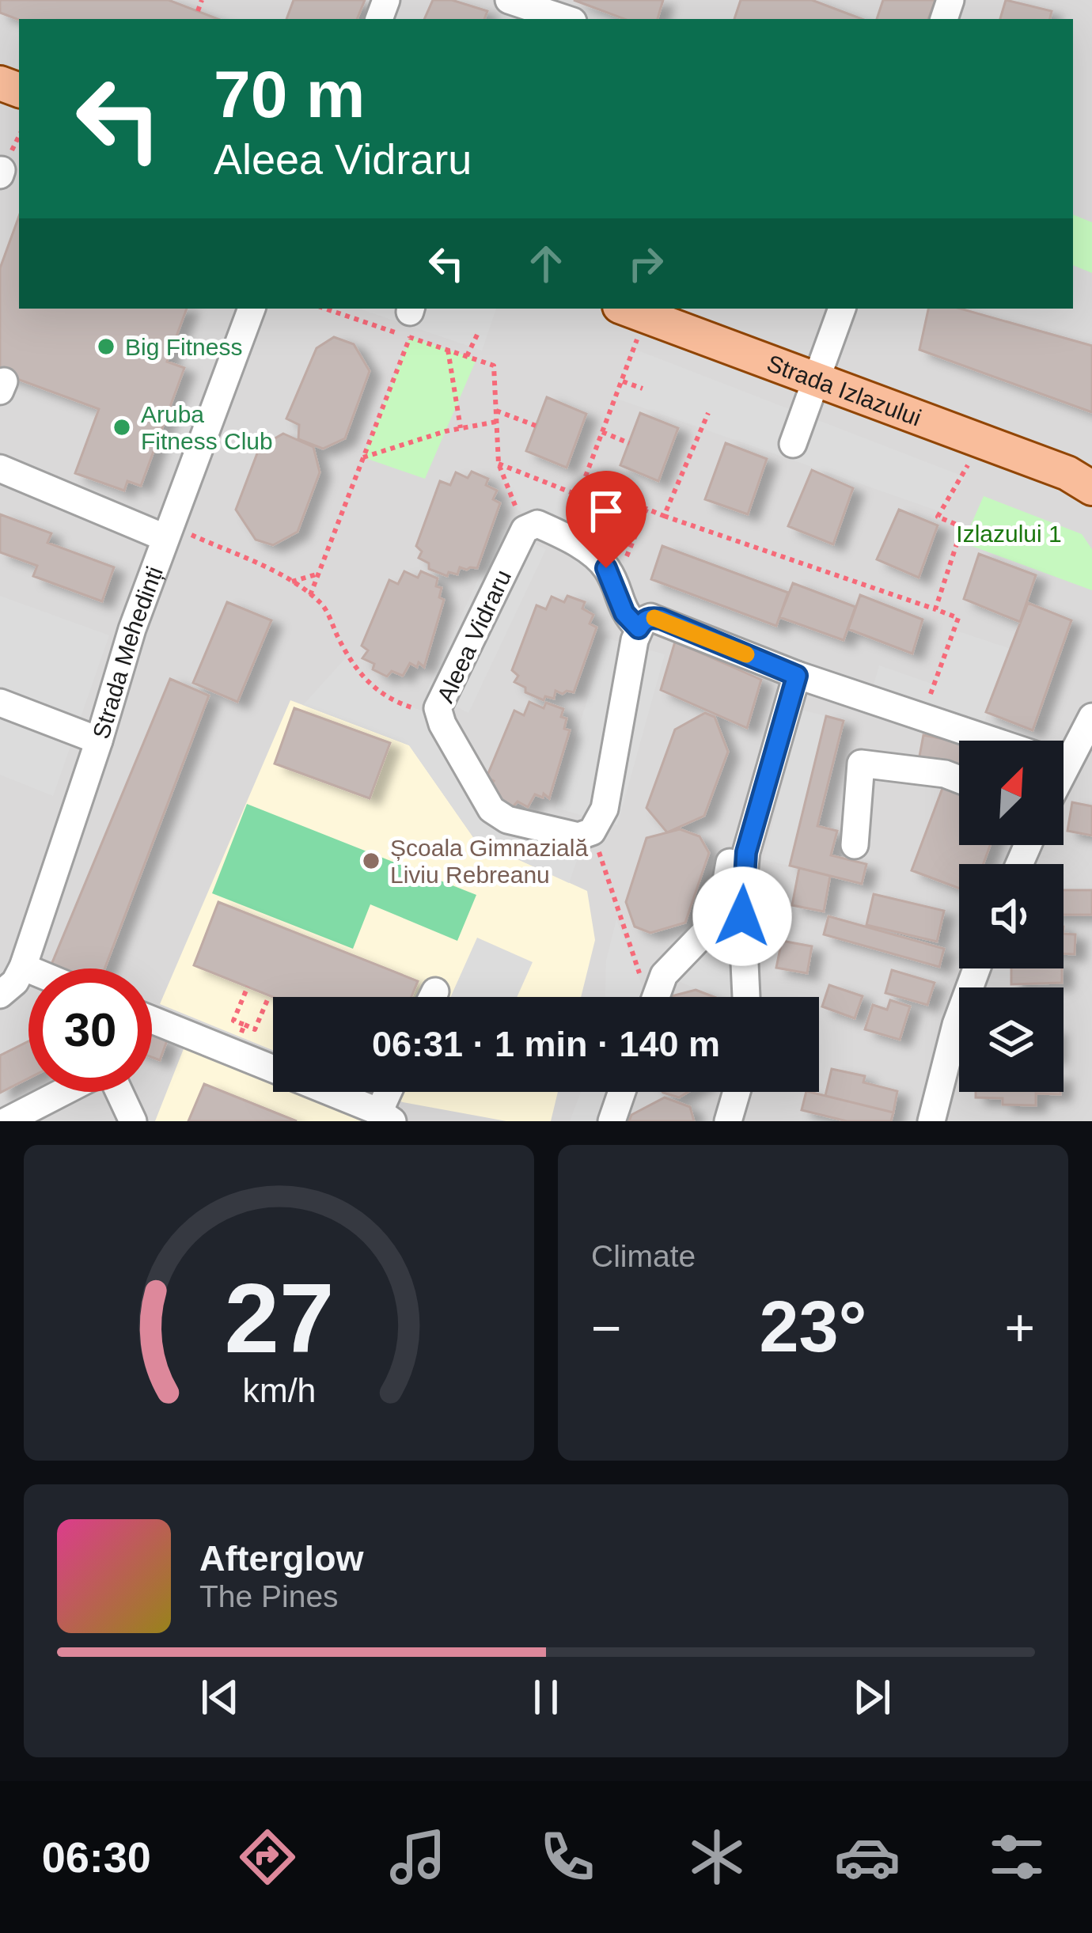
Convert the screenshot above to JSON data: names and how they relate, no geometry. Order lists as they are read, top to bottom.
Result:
{
  "streets": {
    "main road": ["Strada Izlazului"],
    "street": ["Aleea Vidraru", "Strada Mehedinți"]
  },
  "parks": ["Izlazului 1"],
  "places": ["Big Fitness", "Aruba Fitness Club", "Școala Gimnazială Liviu Rebreanu"],
  "north": "top right",
  "page": {
    "turn": ["70 m", "Aleea Vidraru"],
    "limit": "30",
    "trip": "06:31 · 1 min · 140 m",
    "tile": "Climate",
    "heat": ["−", "23°", "+"],
    "song": ["Afterglow", "The Pines"],
    "tabs": "06:30",
    "gauge": ["27", "km/h"]
  }
}
